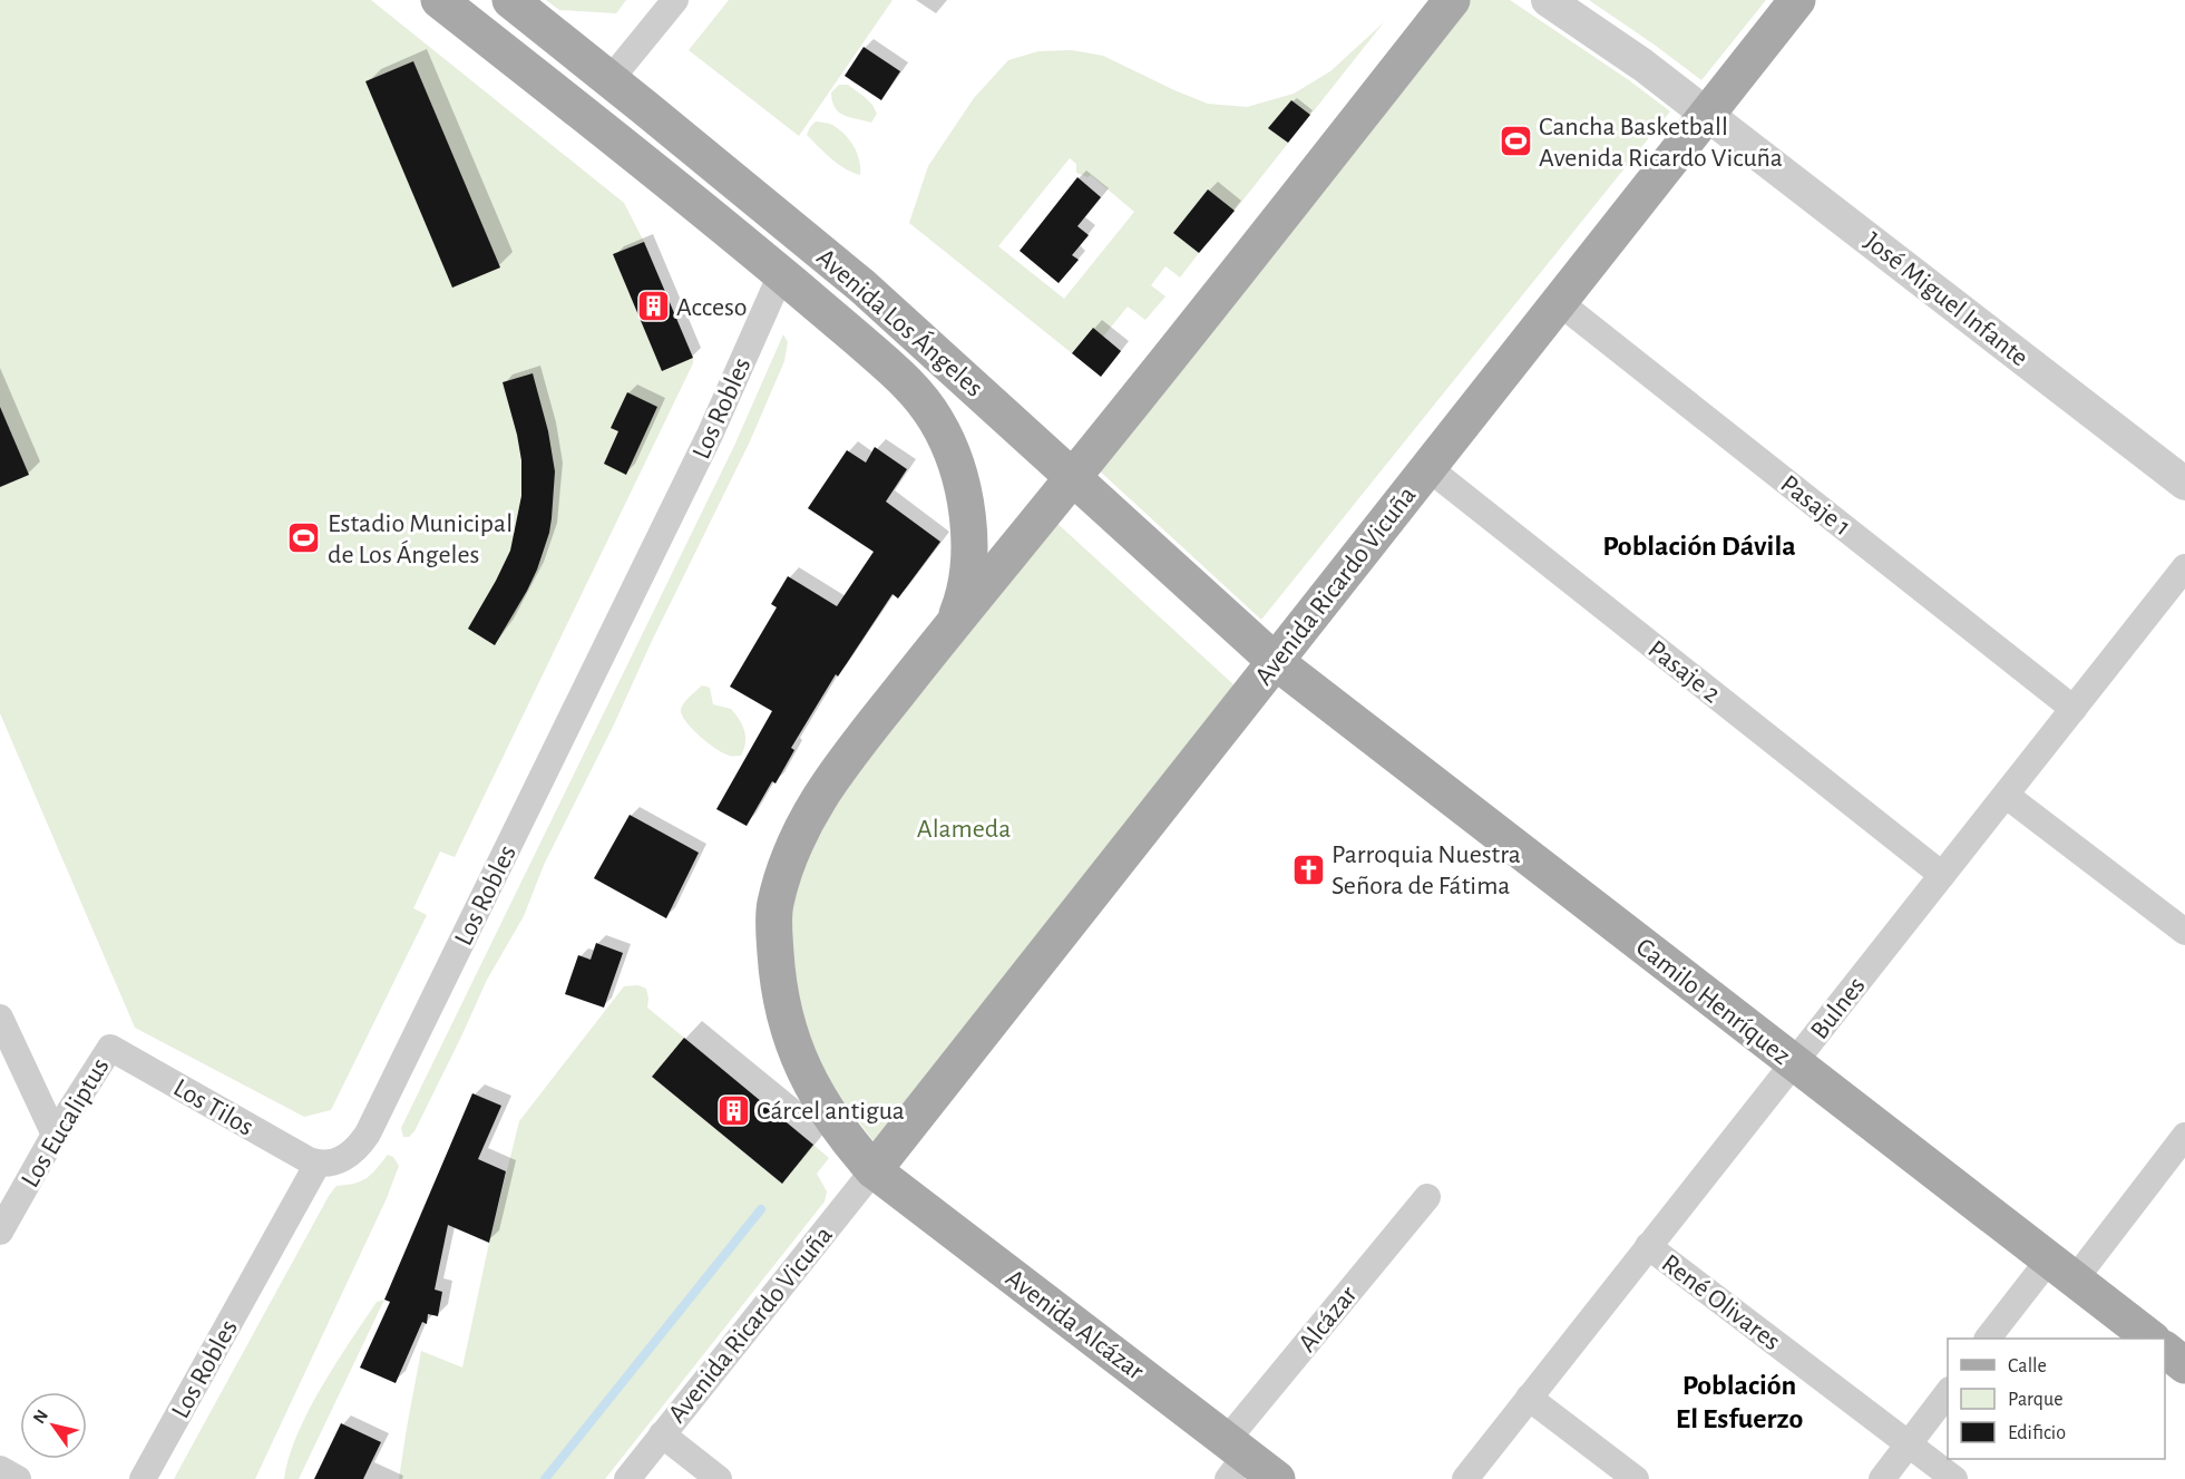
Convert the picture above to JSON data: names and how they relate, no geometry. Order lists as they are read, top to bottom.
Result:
{
  "streets": {
    "main road": [
      "Avenida Los Ángeles",
      "Avenida Ricardo Vicuña",
      "Camilo Henríquez",
      "Avenida Alcázar"
    ],
    "street": [
      "José Miguel Infante",
      "Los Robles",
      "Pasaje 1",
      "Pasaje 2",
      "Bulnes",
      "Los Tilos",
      "Los Eucaliptus",
      "René Olivares",
      "Alcázar"
    ]
  },
  "crossings": [
    ["José Miguel Infante", "Avenida Ricardo Vicuña"],
    ["Avenida Los Ángeles", "Los Robles"],
    ["Avenida Los Ángeles", "Avenida Ricardo Vicuña"],
    ["Avenida Los Ángeles", "Camilo Henríquez"],
    ["Los Robles", "Los Tilos"],
    ["Pasaje 1", "Avenida Ricardo Vicuña"],
    ["Pasaje 1", "Bulnes"],
    ["Avenida Ricardo Vicuña", "Pasaje 2"],
    ["Avenida Ricardo Vicuña", "Camilo Henríquez"],
    ["Avenida Ricardo Vicuña", "Avenida Alcázar"],
    ["Pasaje 2", "Bulnes"],
    ["Camilo Henríquez", "Bulnes"],
    ["Bulnes", "René Olivares"],
    ["Los Tilos", "Los Eucaliptus"],
    ["Alcázar", "Avenida Alcázar"]
  ],
  "districts": ["Población Dávila", "Población El Esfuerzo"],
  "parks": ["Alameda"],
  "places": {
    "sports": ["Cancha Basketball Avenida Ricardo Vicuña", "Estadio Municipal de Los Ángeles"],
    "building": ["Acceso", "Cárcel antigua"],
    "church": ["Parroquia Nuestra Señora de Fátima"]
  },
  "legend": ["Calle", "Parque", "Edificio"],
  "north": "top left"
}
